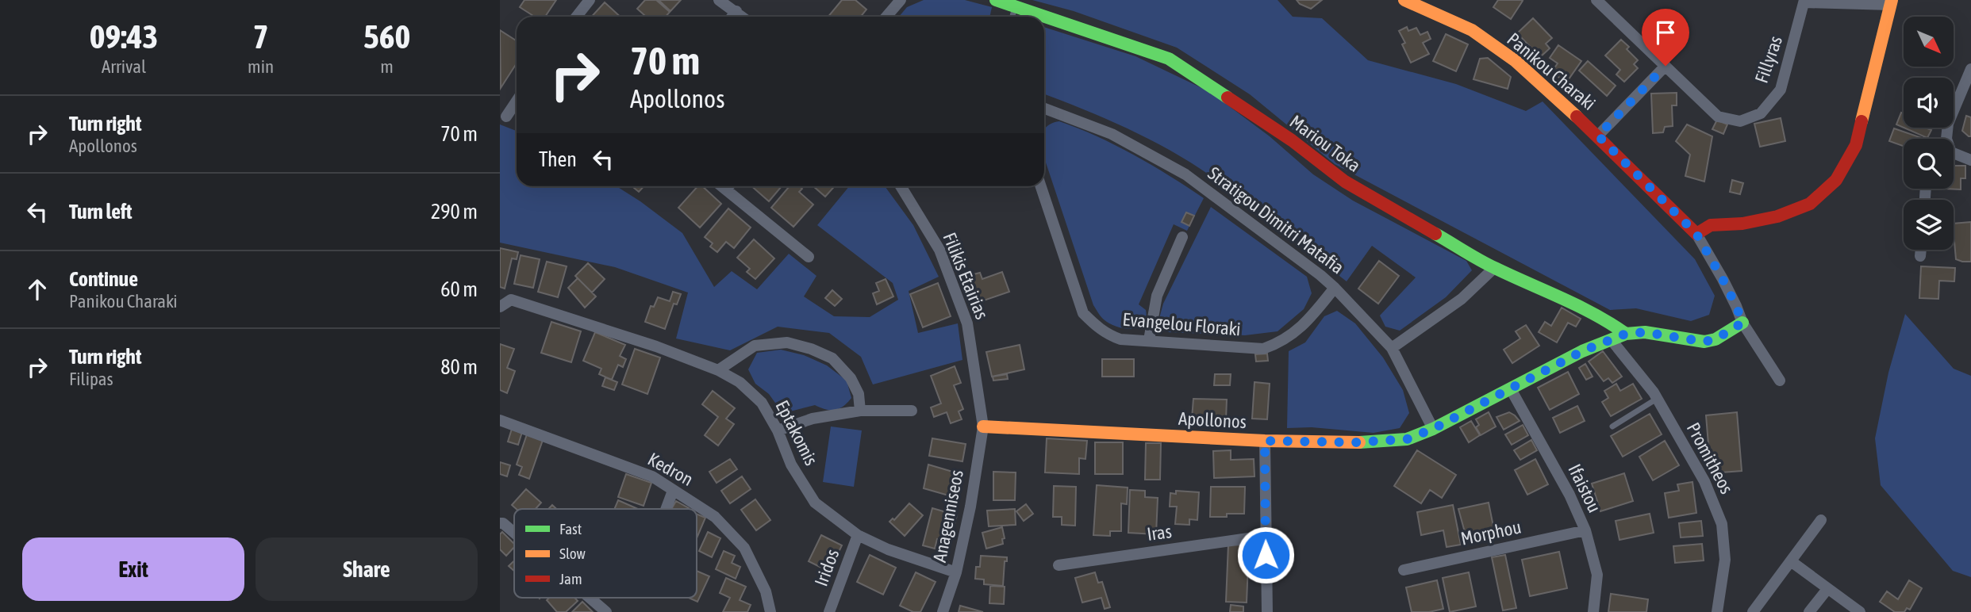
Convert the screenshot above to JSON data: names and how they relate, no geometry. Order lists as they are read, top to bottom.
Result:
{
  "streets": {
    "street": [
      "Fillyras",
      "Panikou Charaki",
      "Mariou Toka",
      "Stratigou Dimitri Matafia",
      "Filikis Etairias",
      "Evangelou Floraki",
      "Apollonos",
      "Eptakomis",
      "Promitheos",
      "Kedron",
      "Ifaistou",
      "Anagenniseos",
      "Iras",
      "Morphou",
      "Iridos"
    ]
  },
  "crossings": [
    ["Mariou Toka", "Apollonos"],
    ["Stratigou Dimitri Matafia", "Evangelou Floraki"],
    ["Stratigou Dimitri Matafia", "Apollonos"],
    ["Filikis Etairias", "Apollonos"],
    ["Filikis Etairias", "Anagenniseos"],
    ["Apollonos", "Promitheos"],
    ["Apollonos", "Ifaistou"],
    ["Apollonos", "Anagenniseos"],
    ["Eptakomis", "Anagenniseos"],
    ["Eptakomis", "Iridos"],
    ["Ifaistou", "Morphou"]
  ],
  "legend": ["Fast", "Slow", "Jam"],
  "north": "bottom right",
  "page": {
    "eta": [
      "09:43",
      "Arrival",
      "7",
      "min",
      "560",
      "m"
    ],
    "turn": ["70 m", "Apollonos"],
    "list": [
      {
        "name": "Turn right",
        "note": "Apollonos",
        "value": "70 m"
      },
      {
        "name": "Turn left",
        "value": "290 m"
      },
      {
        "name": "Continue",
        "note": "Panikou Charaki",
        "value": "60 m"
      },
      {
        "name": "Turn right",
        "note": "Filipas",
        "value": "80 m"
      }
    ],
    "then": "Then",
    "buttons": ["Exit", "Share"]
  }
}
